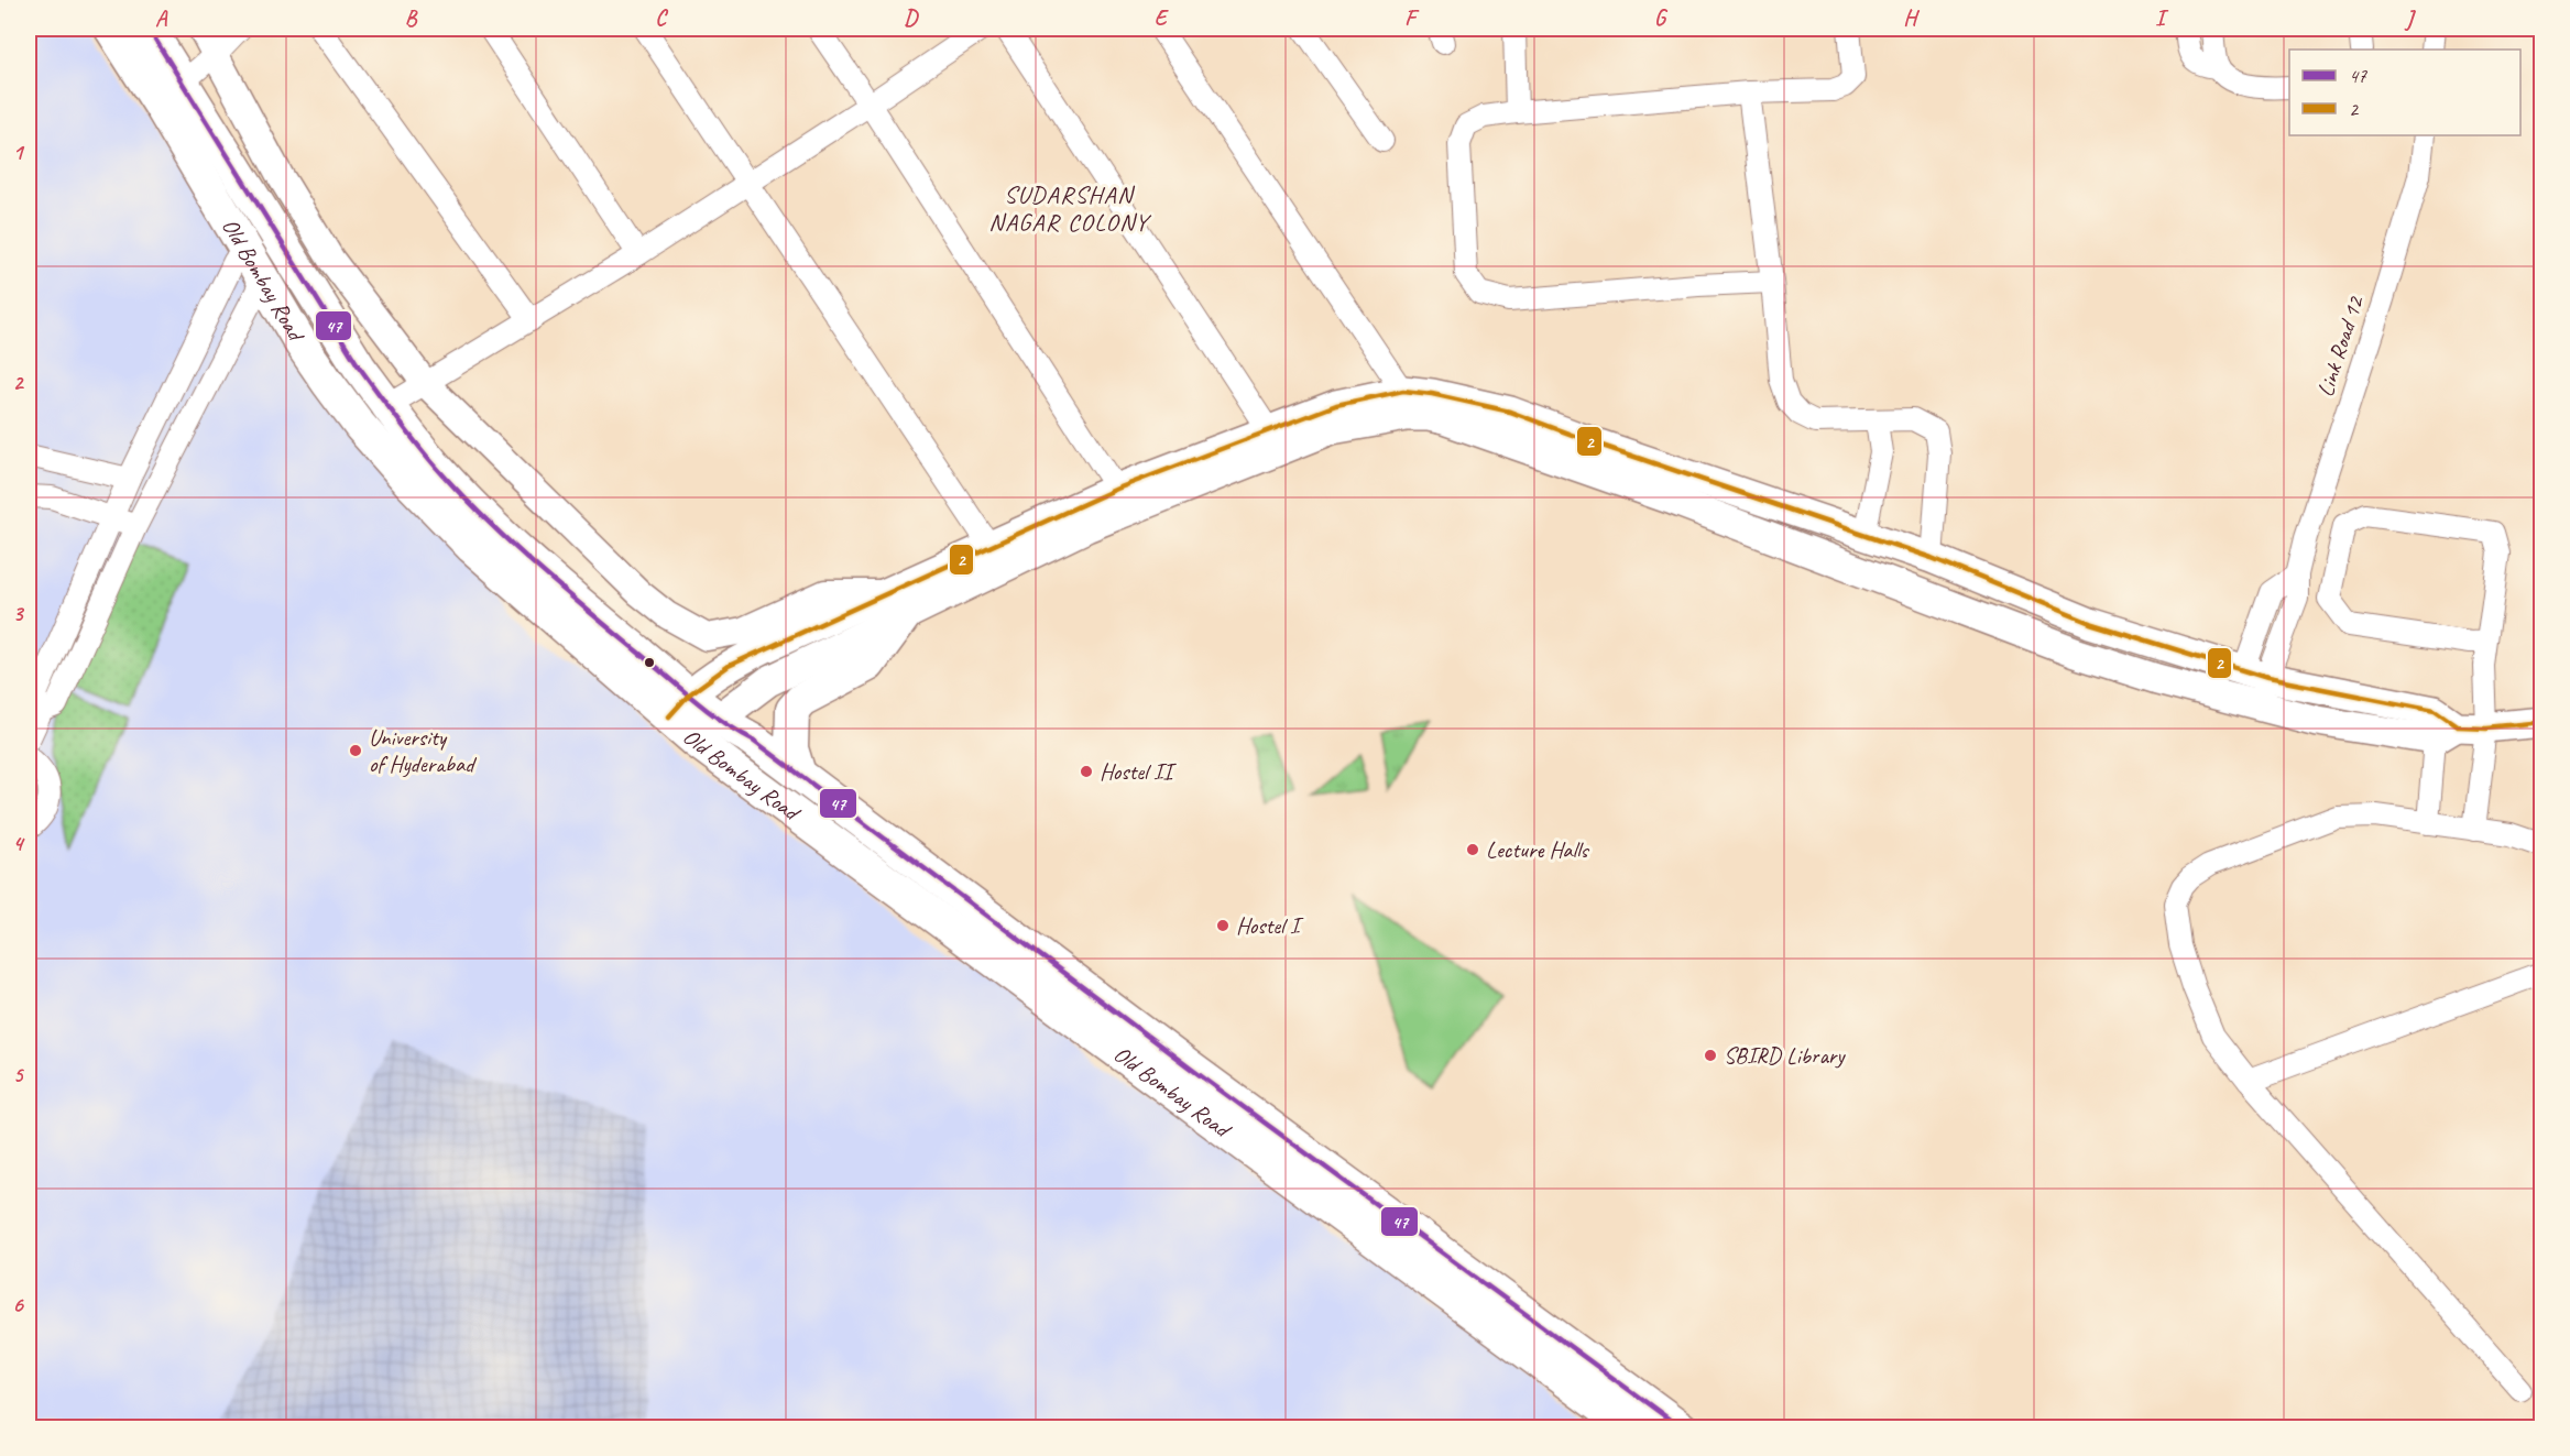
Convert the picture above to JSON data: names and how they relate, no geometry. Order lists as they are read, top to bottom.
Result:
{
  "streets": {
    "main road": ["Old Bombay Road"],
    "street": ["Link Road 12"]
  },
  "districts": ["SUDARSHAN NAGAR COLONY"],
  "places": [
    "University of Hyderabad",
    "Hostel II",
    "Lecture Halls",
    "Hostel I",
    "SBIRD Library"
  ],
  "lines": ["transit line 47", "transit line 2"],
  "legend": ["47", "2"],
  "grid": {
    "columns": [
      "A",
      "B",
      "C",
      "D",
      "E",
      "F",
      "G",
      "H",
      "I",
      "J"
    ],
    "rows": [
      "1",
      "2",
      "3",
      "4",
      "5",
      "6"
    ]
  }
}
